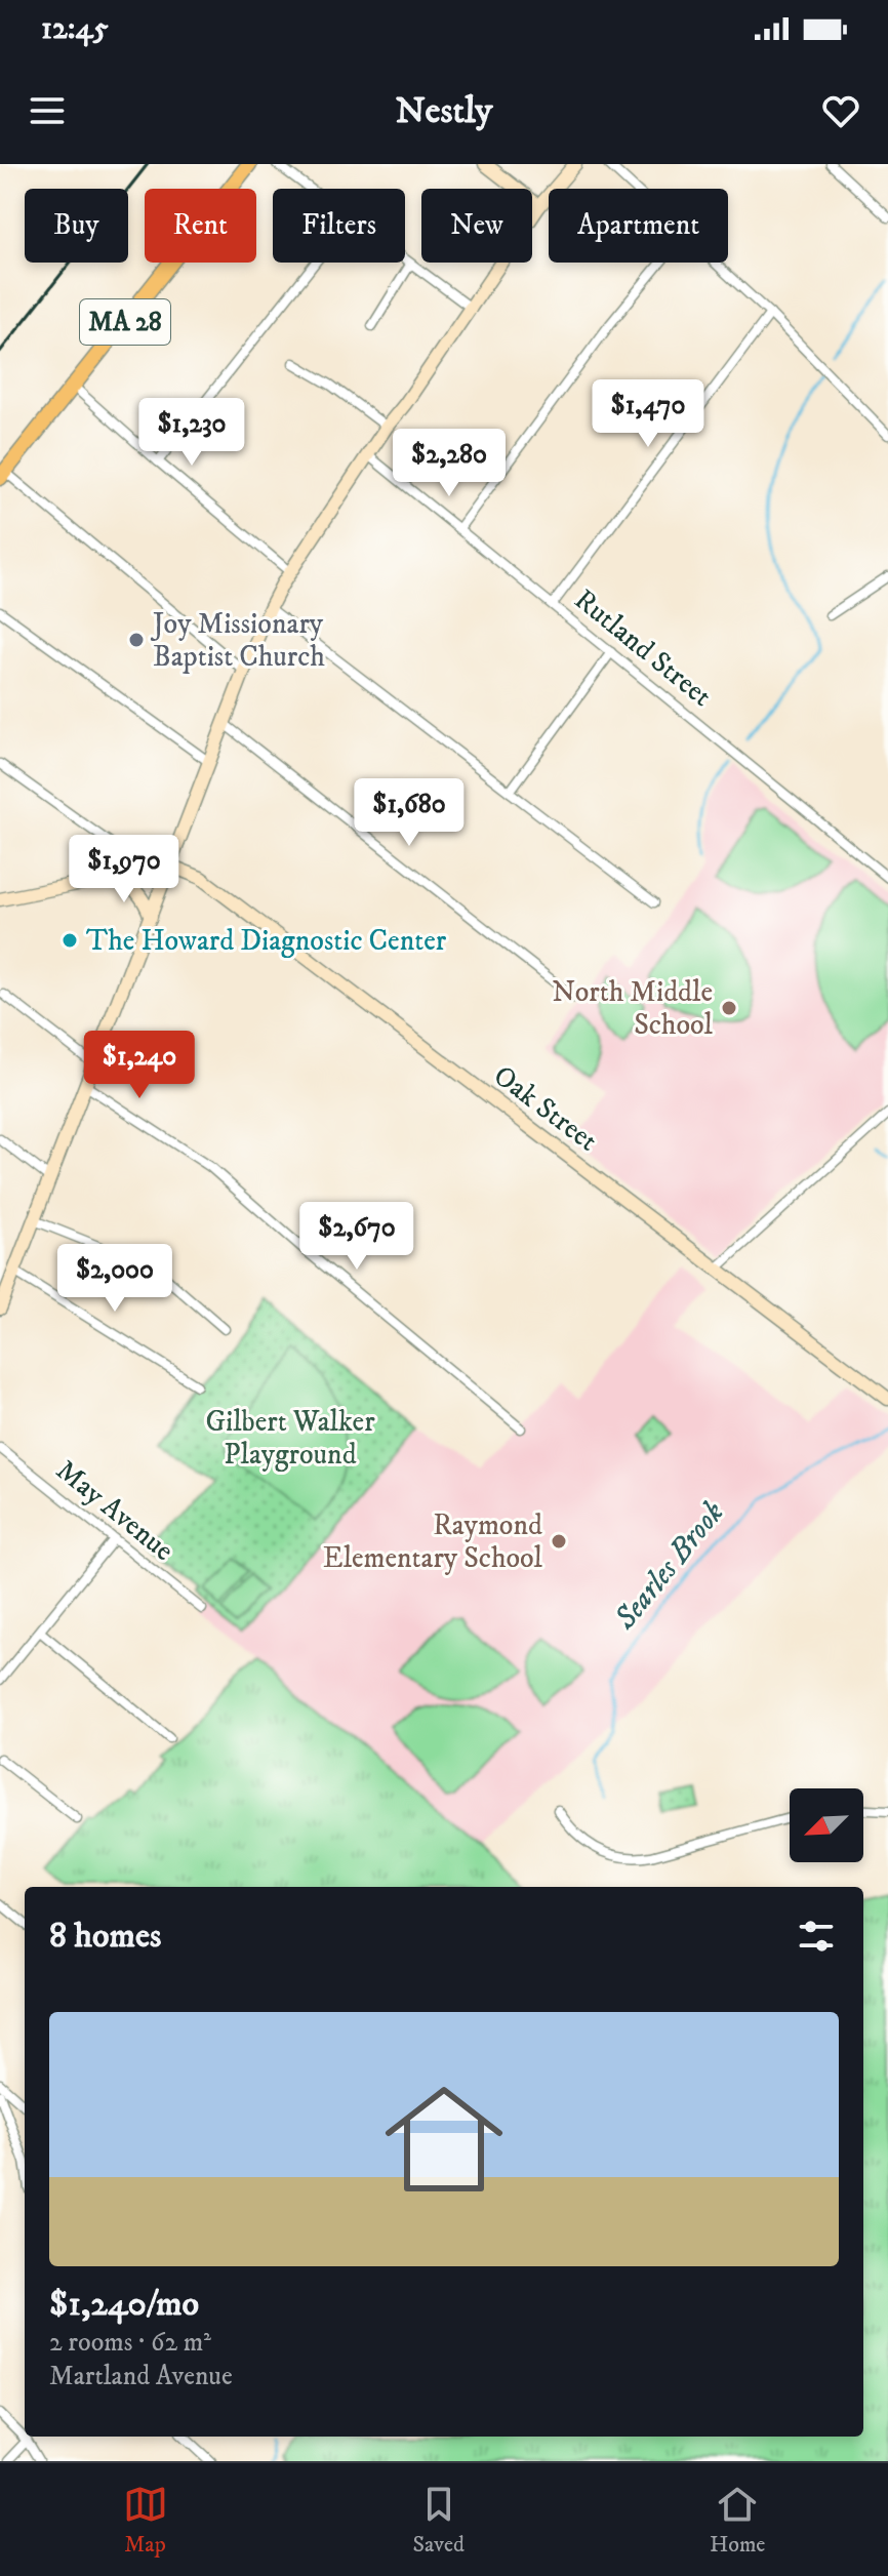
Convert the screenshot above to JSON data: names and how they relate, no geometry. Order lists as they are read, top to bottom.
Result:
{
  "streets": {
    "main road": ["MA 28", "Oak Street"],
    "street": ["Rutland Street", "May Avenue"]
  },
  "water": ["Searles Brook"],
  "parks": ["Gilbert Walker Playground"],
  "places": [
    "Joy Missionary Baptist Church",
    "The Howard Diagnostic Center",
    "North Middle School",
    "Raymond Elementary School"
  ],
  "north": "bottom left",
  "page": {
    "status": "12:45",
    "header": "Nestly",
    "chip": [
      "Buy",
      "Rent",
      "Filters",
      "New",
      "Apartment"
    ],
    "price": [
      "$1,470",
      "$1,230",
      "$2,280",
      "$1,680",
      "$1,970",
      "$1,240",
      "$2,670",
      "$2,000"
    ],
    "heading": "8 homes",
    "list": [
      {
        "name": "$1,240/mo",
        "note": "2 rooms · 62 m² · Martland Avenue"
      }
    ],
    "tabs": ["Map", "Saved", "Home"]
  }
}
